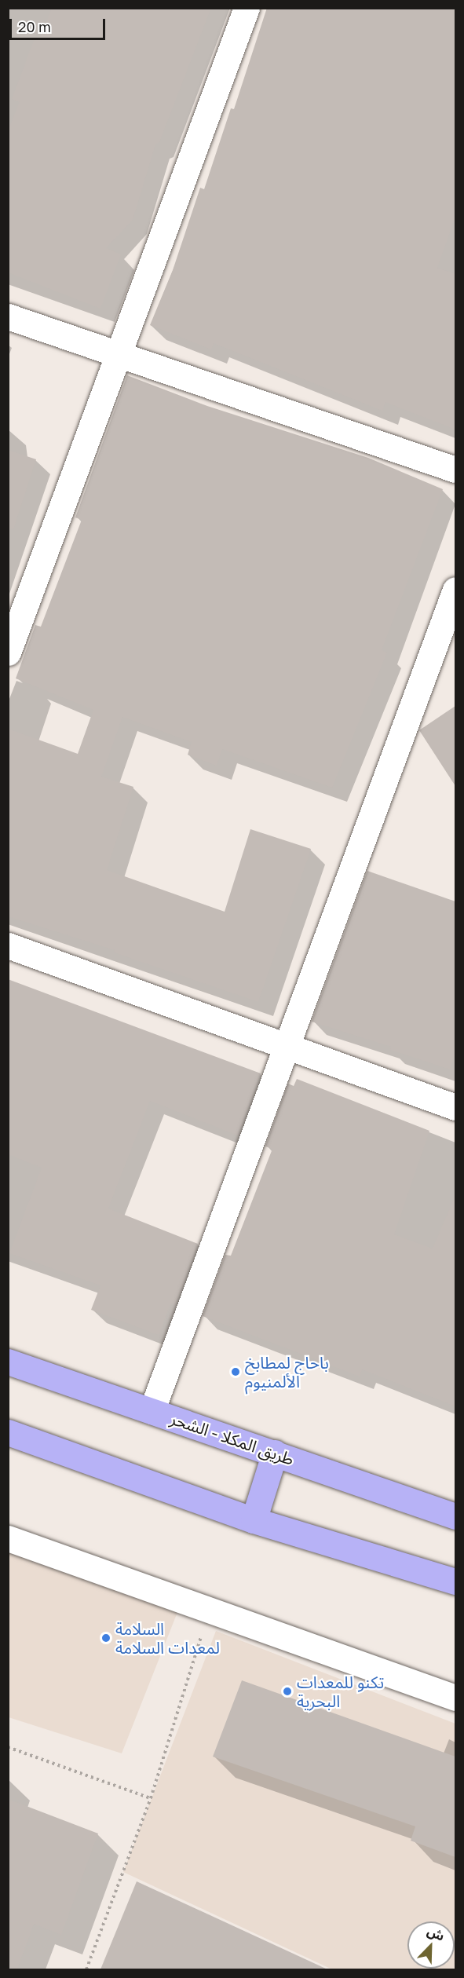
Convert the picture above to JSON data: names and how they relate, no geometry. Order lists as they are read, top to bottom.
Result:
{
  "streets": {
    "highway": ["طريق المكلا - الشحر"]
  },
  "places": ["باحاج لمطابخ الألمنيوم", "السلامة لمعدات السلامة", "تكنو للمعدات البحرية"],
  "scale_bar": "20 m",
  "north": "top right"
}
